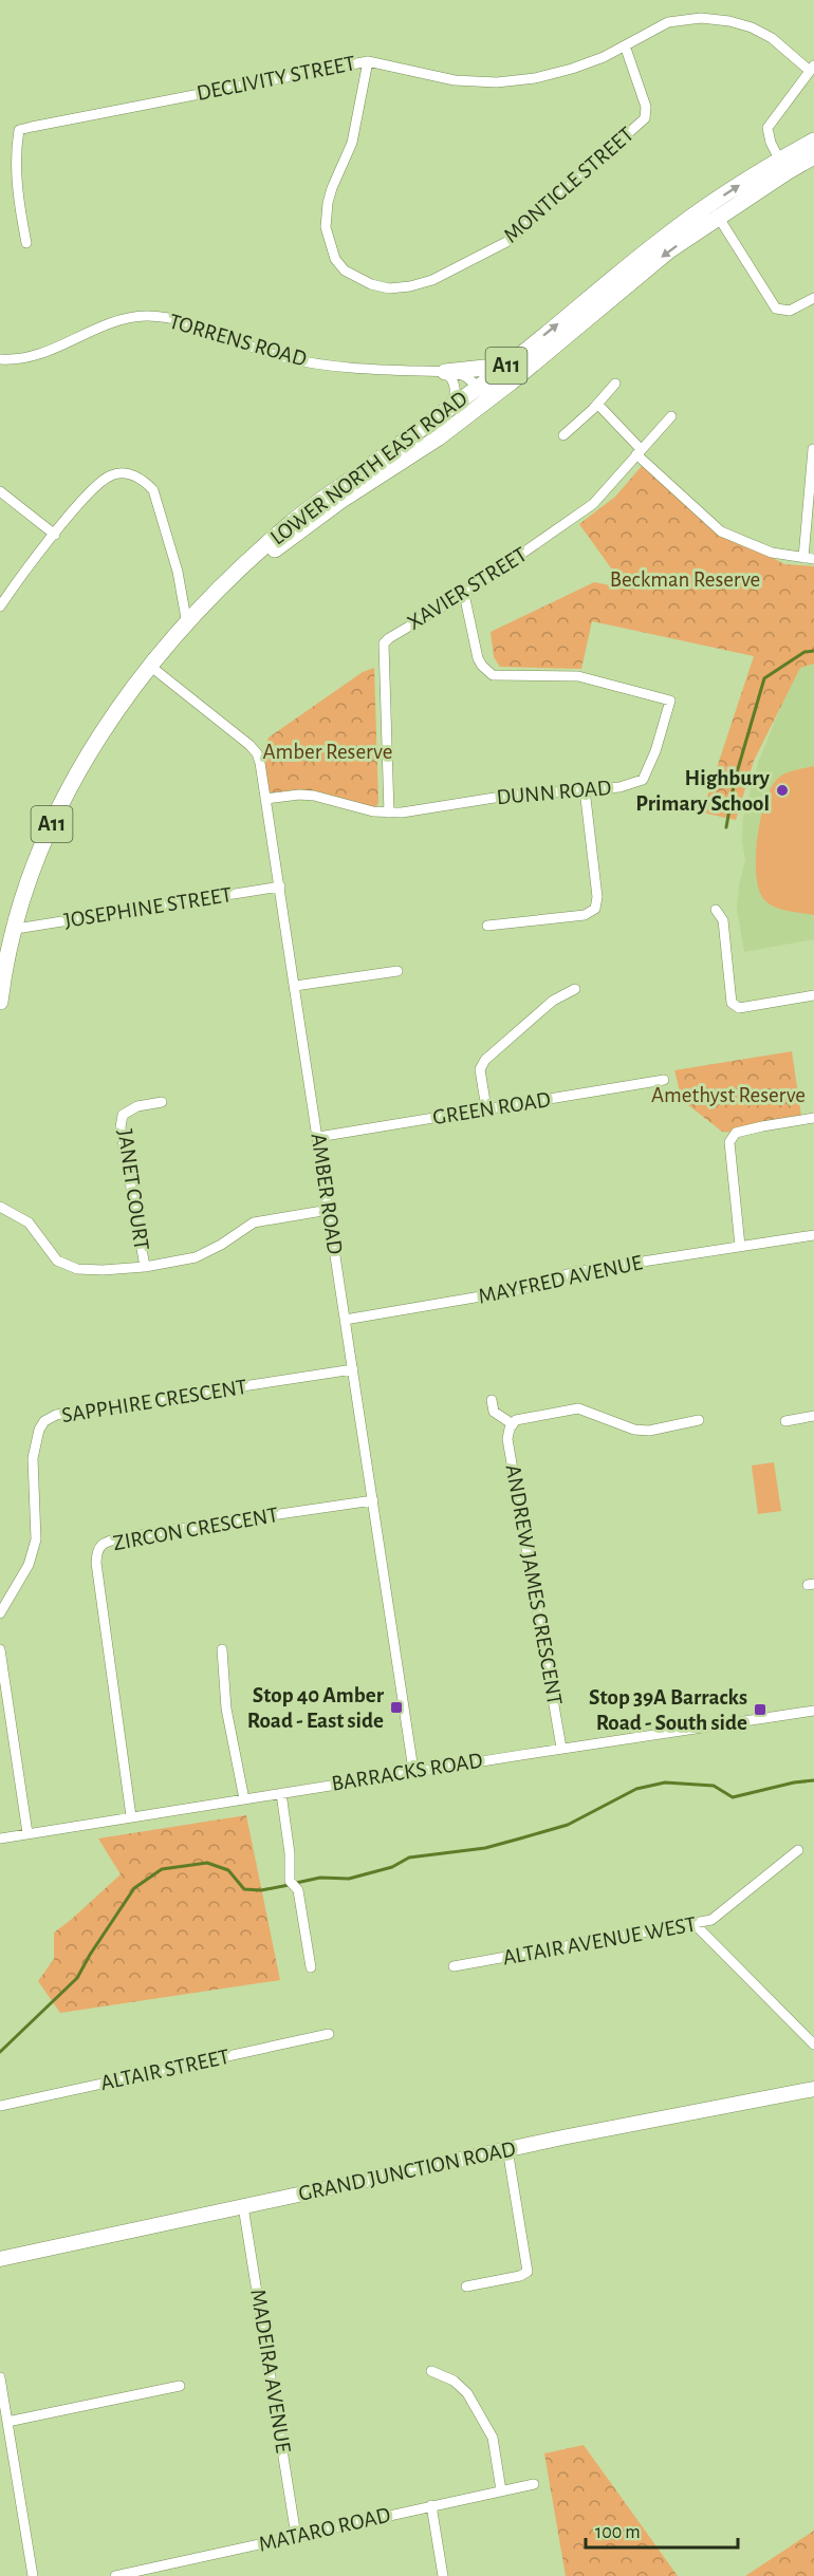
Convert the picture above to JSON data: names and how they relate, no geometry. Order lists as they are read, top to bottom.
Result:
{
  "streets": {
    "main road": ["A11", "LOWER NORTH EAST ROAD", "GRAND JUNCTION ROAD"],
    "street": [
      "DECLIVITY STREET",
      "MONTICLE STREET",
      "TORRENS ROAD",
      "XAVIER STREET",
      "DUNN ROAD",
      "JOSEPHINE STREET",
      "GREEN ROAD",
      "JANET COURT",
      "AMBER ROAD",
      "MAYFRED AVENUE",
      "SAPPHIRE CRESCENT",
      "ZIRCON CRESCENT",
      "ANDREW JAMES CRESCENT",
      "BARRACKS ROAD",
      "ALTAIR AVENUE WEST",
      "ALTAIR STREET",
      "MADEIRA AVENUE",
      "MATARO ROAD"
    ]
  },
  "crossings": [
    ["DECLIVITY STREET", "MONTICLE STREET"],
    ["TORRENS ROAD", "LOWER NORTH EAST ROAD"],
    ["LOWER NORTH EAST ROAD", "JOSEPHINE STREET"],
    ["LOWER NORTH EAST ROAD", "AMBER ROAD"],
    ["XAVIER STREET", "DUNN ROAD"],
    ["DUNN ROAD", "AMBER ROAD"],
    ["JOSEPHINE STREET", "AMBER ROAD"],
    ["GREEN ROAD", "AMBER ROAD"],
    ["AMBER ROAD", "MAYFRED AVENUE"],
    ["AMBER ROAD", "SAPPHIRE CRESCENT"],
    ["AMBER ROAD", "ZIRCON CRESCENT"],
    ["AMBER ROAD", "BARRACKS ROAD"],
    ["ZIRCON CRESCENT", "BARRACKS ROAD"],
    ["ANDREW JAMES CRESCENT", "BARRACKS ROAD"],
    ["GRAND JUNCTION ROAD", "MADEIRA AVENUE"],
    ["MADEIRA AVENUE", "MATARO ROAD"]
  ],
  "parks": ["Beckman Reserve", "Amber Reserve", "Amethyst Reserve"],
  "places": {
    "other": ["Highbury Primary School"],
    "transit": ["Stop 40 Amber Road - East side", "Stop 39A Barracks Road - South side"]
  },
  "scale_bar": "100 m"
}
